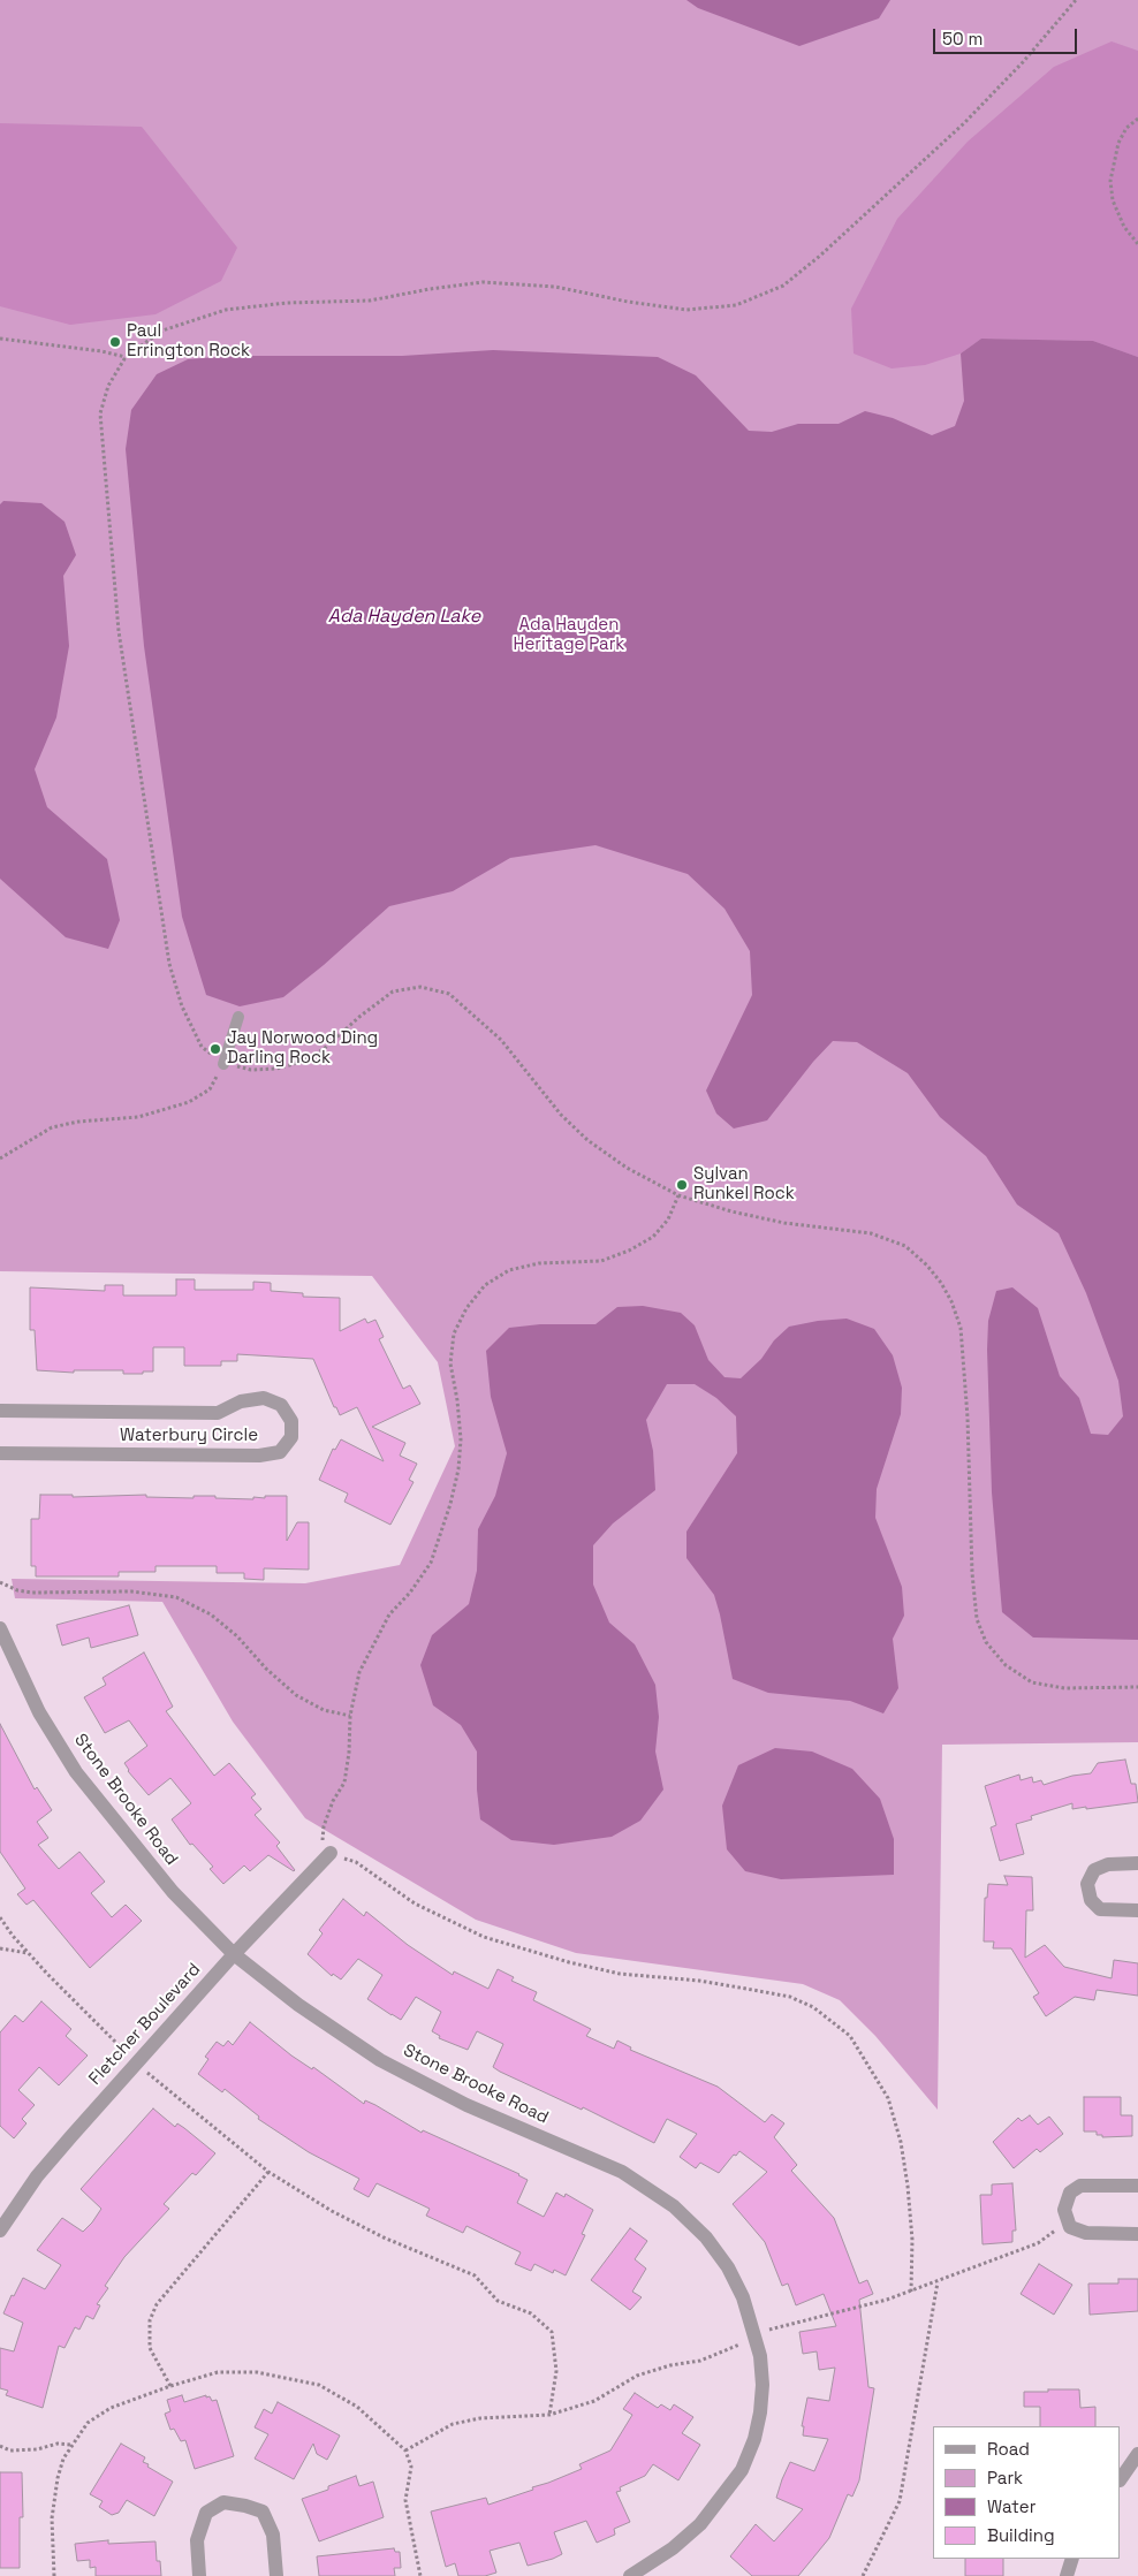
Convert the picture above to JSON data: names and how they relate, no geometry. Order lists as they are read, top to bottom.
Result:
{
  "streets": {
    "street": ["Waterbury Circle", "Stone Brooke Road", "Fletcher Boulevard"]
  },
  "crossings": [
    ["Stone Brooke Road", "Fletcher Boulevard"]
  ],
  "water": ["Ada Hayden Lake"],
  "parks": ["Ada Hayden Heritage Park"],
  "places": ["Paul Errington Rock", "Jay Norwood Ding Darling Rock", "Sylvan Runkel Rock"],
  "legend": [
    "Road",
    "Park",
    "Water",
    "Building"
  ],
  "scale_bar": "50 m"
}
